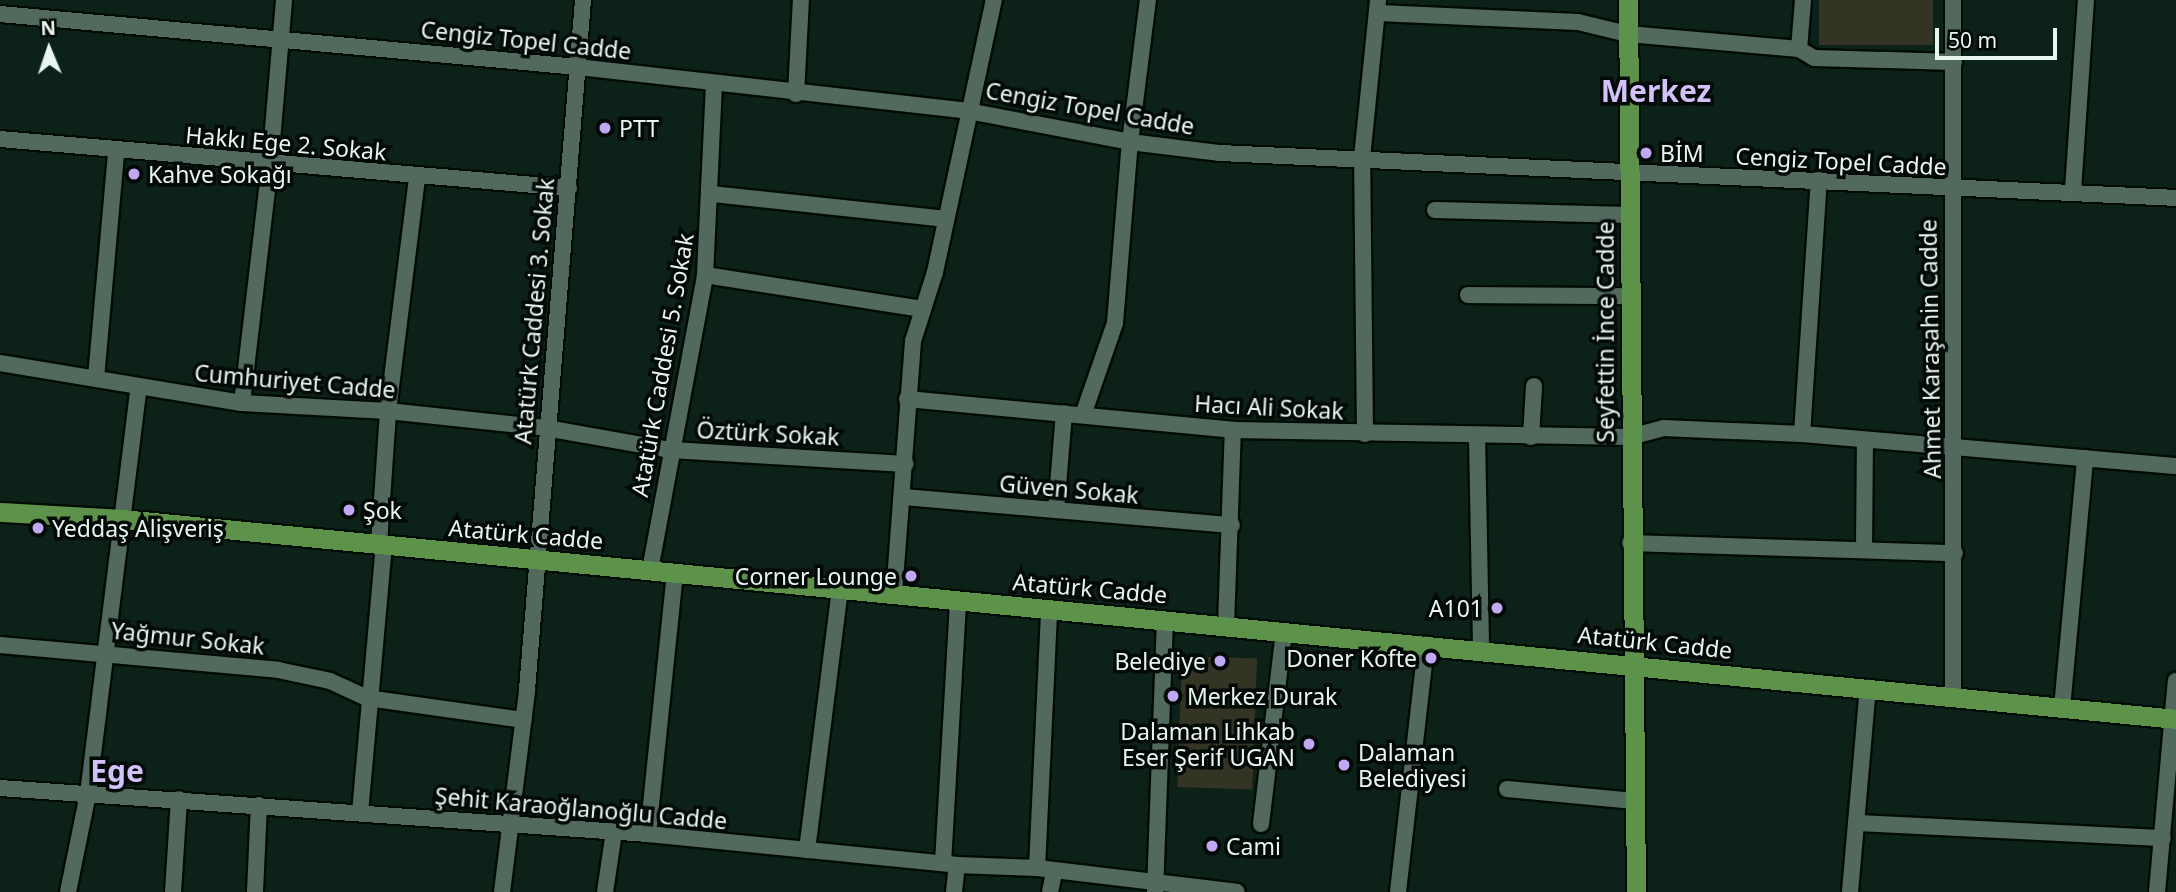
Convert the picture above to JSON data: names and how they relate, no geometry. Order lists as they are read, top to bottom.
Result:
{
  "streets": {
    "main road": ["Seyfettin İnce Cadde", "Atatürk Cadde"],
    "street": [
      "Cengiz Topel Cadde",
      "Hakkı Ege 2. Sokak",
      "Atatürk Caddesi 3. Sokak",
      "Ahmet Karaşahin Cadde",
      "Atatürk Caddesi 5. Sokak",
      "Cumhuriyet Cadde",
      "Hacı Ali Sokak",
      "Öztürk Sokak",
      "Güven Sokak",
      "Yağmur Sokak",
      "Şehit Karaoğlanoğlu Cadde"
    ]
  },
  "crossings": [
    ["Cengiz Topel Cadde", "Atatürk Caddesi 3. Sokak"],
    ["Cengiz Topel Cadde", "Seyfettin İnce Cadde"],
    ["Cengiz Topel Cadde", "Ahmet Karaşahin Cadde"],
    ["Cengiz Topel Cadde", "Atatürk Caddesi 5. Sokak"],
    ["Hakkı Ege 2. Sokak", "Atatürk Caddesi 3. Sokak"],
    ["Atatürk Caddesi 3. Sokak", "Cumhuriyet Cadde"],
    ["Atatürk Caddesi 3. Sokak", "Öztürk Sokak"],
    ["Atatürk Caddesi 3. Sokak", "Atatürk Cadde"],
    ["Atatürk Caddesi 3. Sokak", "Yağmur Sokak"],
    ["Atatürk Caddesi 3. Sokak", "Şehit Karaoğlanoğlu Cadde"],
    ["Seyfettin İnce Cadde", "Hacı Ali Sokak"],
    ["Seyfettin İnce Cadde", "Atatürk Cadde"],
    ["Ahmet Karaşahin Cadde", "Hacı Ali Sokak"],
    ["Ahmet Karaşahin Cadde", "Atatürk Cadde"],
    ["Atatürk Caddesi 5. Sokak", "Öztürk Sokak"],
    ["Atatürk Caddesi 5. Sokak", "Atatürk Cadde"],
    ["Cumhuriyet Cadde", "Öztürk Sokak"]
  ],
  "districts": ["Merkez", "Ege"],
  "places": [
    "PTT",
    "BİM",
    "Kahve Sokağı",
    "Şok",
    "Yeddaş Alişveriş",
    "Corner Lounge",
    "A101",
    "Doner Kofte",
    "Belediye",
    "Merkez Durak",
    "Dalaman Lihkab Eser Şerif UGAN",
    "Dalaman Belediyesi",
    "Cami"
  ],
  "scale_bar": "50 m",
  "north": "top"
}
